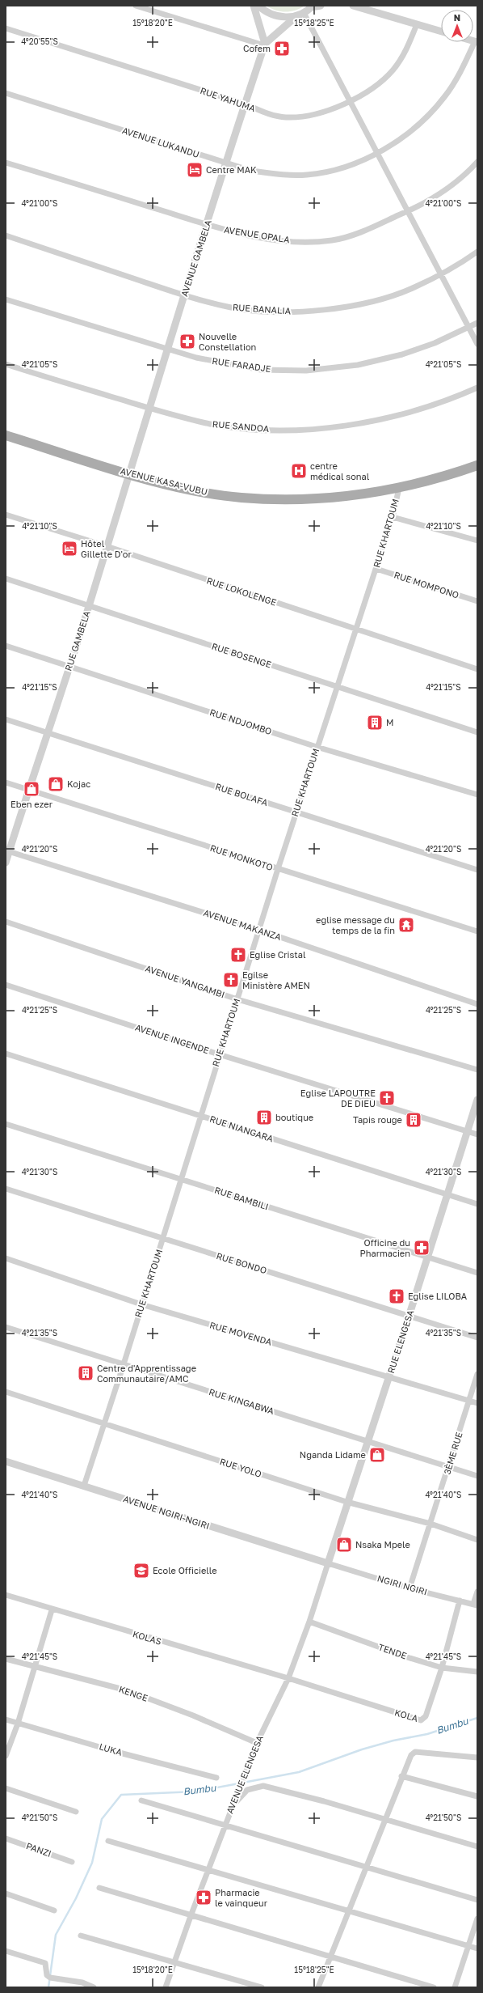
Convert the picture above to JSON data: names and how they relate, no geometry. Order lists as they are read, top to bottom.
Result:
{
  "streets": {
    "main road": ["AVENUE KASA-VUBU"],
    "street": [
      "RUE YAHUMA",
      "AVENUE LUKANDU",
      "AVENUE OPALA",
      "AVENUE GAMBELA",
      "RUE BANALIA",
      "RUE FARADJE",
      "RUE SANDOA",
      "RUE KHARTOUM",
      "RUE MOMPONO",
      "RUE LOKOLENGE",
      "RUE GAMBELA",
      "RUE BOSENGE",
      "RUE NDJOMBO",
      "RUE BOLAFA",
      "RUE MONKOTO",
      "AVENUE MAKANZA",
      "AVENUE YANGAMBI",
      "AVENUE INGENDE",
      "RUE NIANGARA",
      "RUE BAMBILI",
      "RUE BONDO",
      "RUE MOVENDA",
      "RUE ELENGESA",
      "RUE KINGABWA",
      "3ÈME RUE",
      "RUE YOLO",
      "AVENUE NGIRI-NGIRI",
      "NGIRI NGIRI",
      "KOLAS",
      "TENDE",
      "KENGE",
      "KOLA",
      "LUKA",
      "AVENUE ELENGESA",
      "PANZI"
    ]
  },
  "crossings": [
    ["RUE YAHUMA", "AVENUE GAMBELA"],
    ["AVENUE LUKANDU", "AVENUE GAMBELA"],
    ["AVENUE OPALA", "AVENUE GAMBELA"],
    ["AVENUE GAMBELA", "RUE BANALIA"],
    ["AVENUE GAMBELA", "RUE FARADJE"],
    ["AVENUE GAMBELA", "RUE SANDOA"],
    ["AVENUE GAMBELA", "AVENUE KASA-VUBU"],
    ["AVENUE GAMBELA", "RUE GAMBELA"],
    ["AVENUE KASA-VUBU", "RUE KHARTOUM"],
    ["AVENUE KASA-VUBU", "RUE GAMBELA"],
    ["RUE KHARTOUM", "RUE MOMPONO"],
    ["RUE KHARTOUM", "RUE LOKOLENGE"],
    ["RUE KHARTOUM", "RUE BOSENGE"],
    ["RUE KHARTOUM", "RUE NDJOMBO"],
    ["RUE KHARTOUM", "RUE BOLAFA"],
    ["RUE KHARTOUM", "RUE MONKOTO"],
    ["RUE KHARTOUM", "AVENUE MAKANZA"],
    ["RUE KHARTOUM", "AVENUE YANGAMBI"],
    ["RUE KHARTOUM", "AVENUE INGENDE"],
    ["RUE KHARTOUM", "RUE NIANGARA"],
    ["RUE KHARTOUM", "RUE BAMBILI"],
    ["RUE KHARTOUM", "RUE BONDO"],
    ["RUE KHARTOUM", "RUE MOVENDA"],
    ["RUE KHARTOUM", "RUE KINGABWA"],
    ["RUE KHARTOUM", "RUE YOLO"],
    ["RUE KHARTOUM", "AVENUE NGIRI-NGIRI"],
    ["RUE LOKOLENGE", "RUE GAMBELA"],
    ["RUE GAMBELA", "RUE BOSENGE"],
    ["RUE GAMBELA", "RUE NDJOMBO"],
    ["RUE GAMBELA", "RUE BOLAFA"],
    ["RUE GAMBELA", "RUE MONKOTO"],
    ["RUE GAMBELA", "AVENUE MAKANZA"],
    ["AVENUE INGENDE", "RUE ELENGESA"],
    ["RUE NIANGARA", "RUE ELENGESA"],
    ["RUE BAMBILI", "RUE ELENGESA"],
    ["RUE BONDO", "RUE ELENGESA"],
    ["RUE MOVENDA", "RUE ELENGESA"],
    ["RUE MOVENDA", "3ÈME RUE"],
    ["RUE ELENGESA", "RUE KINGABWA"],
    ["RUE ELENGESA", "RUE YOLO"],
    ["RUE ELENGESA", "AVENUE NGIRI-NGIRI"],
    ["RUE ELENGESA", "NGIRI NGIRI"],
    ["RUE ELENGESA", "AVENUE ELENGESA"],
    ["RUE KINGABWA", "3ÈME RUE"],
    ["3ÈME RUE", "RUE YOLO"],
    ["3ÈME RUE", "NGIRI NGIRI"],
    ["AVENUE NGIRI-NGIRI", "NGIRI NGIRI"],
    ["AVENUE NGIRI-NGIRI", "AVENUE ELENGESA"],
    ["NGIRI NGIRI", "KOLA"],
    ["NGIRI NGIRI", "AVENUE ELENGESA"],
    ["KOLAS", "KOLA"],
    ["KOLAS", "AVENUE ELENGESA"],
    ["TENDE", "KOLA"],
    ["TENDE", "AVENUE ELENGESA"],
    ["KENGE", "AVENUE ELENGESA"],
    ["KOLA", "AVENUE ELENGESA"]
  ],
  "water": ["Bumbu"],
  "places": {
    "pharmacy": [
      "Cofem",
      "Nouvelle Constellation",
      "Officine du Pharmacien",
      "Pharmacie le vainqueur"
    ],
    "hotel": ["Centre MAK", "Hôtel Gillette D'or"],
    "hospital": ["centre médical sonal"],
    "building": [
      "M",
      "boutique",
      "Tapis rouge",
      "Centre d'Apprentissage Communautaire/AMC"
    ],
    "shop": [
      "Kojac",
      "Eben ezer",
      "Nganda Lidame",
      "Nsaka Mpele"
    ],
    "temple": ["eglise message du temps de la fin"],
    "church": [
      "Eglise Cristal",
      "Egilse Ministère AMEN",
      "Eglise LAPOUTRE DE DIEU",
      "Eglise LILOBA"
    ],
    "school or university": ["Ecole Officielle"]
  },
  "north": "top",
  "coordinates": [
    "15°18'20\"E",
    "15°18'25\"E",
    "4°20'55\"S",
    "4°21'00\"S",
    "4°21'05\"S",
    "4°21'10\"S",
    "4°21'15\"S",
    "4°21'20\"S",
    "4°21'25\"S",
    "4°21'30\"S",
    "4°21'35\"S",
    "4°21'40\"S",
    "4°21'45\"S",
    "4°21'50\"S"
  ]
}
